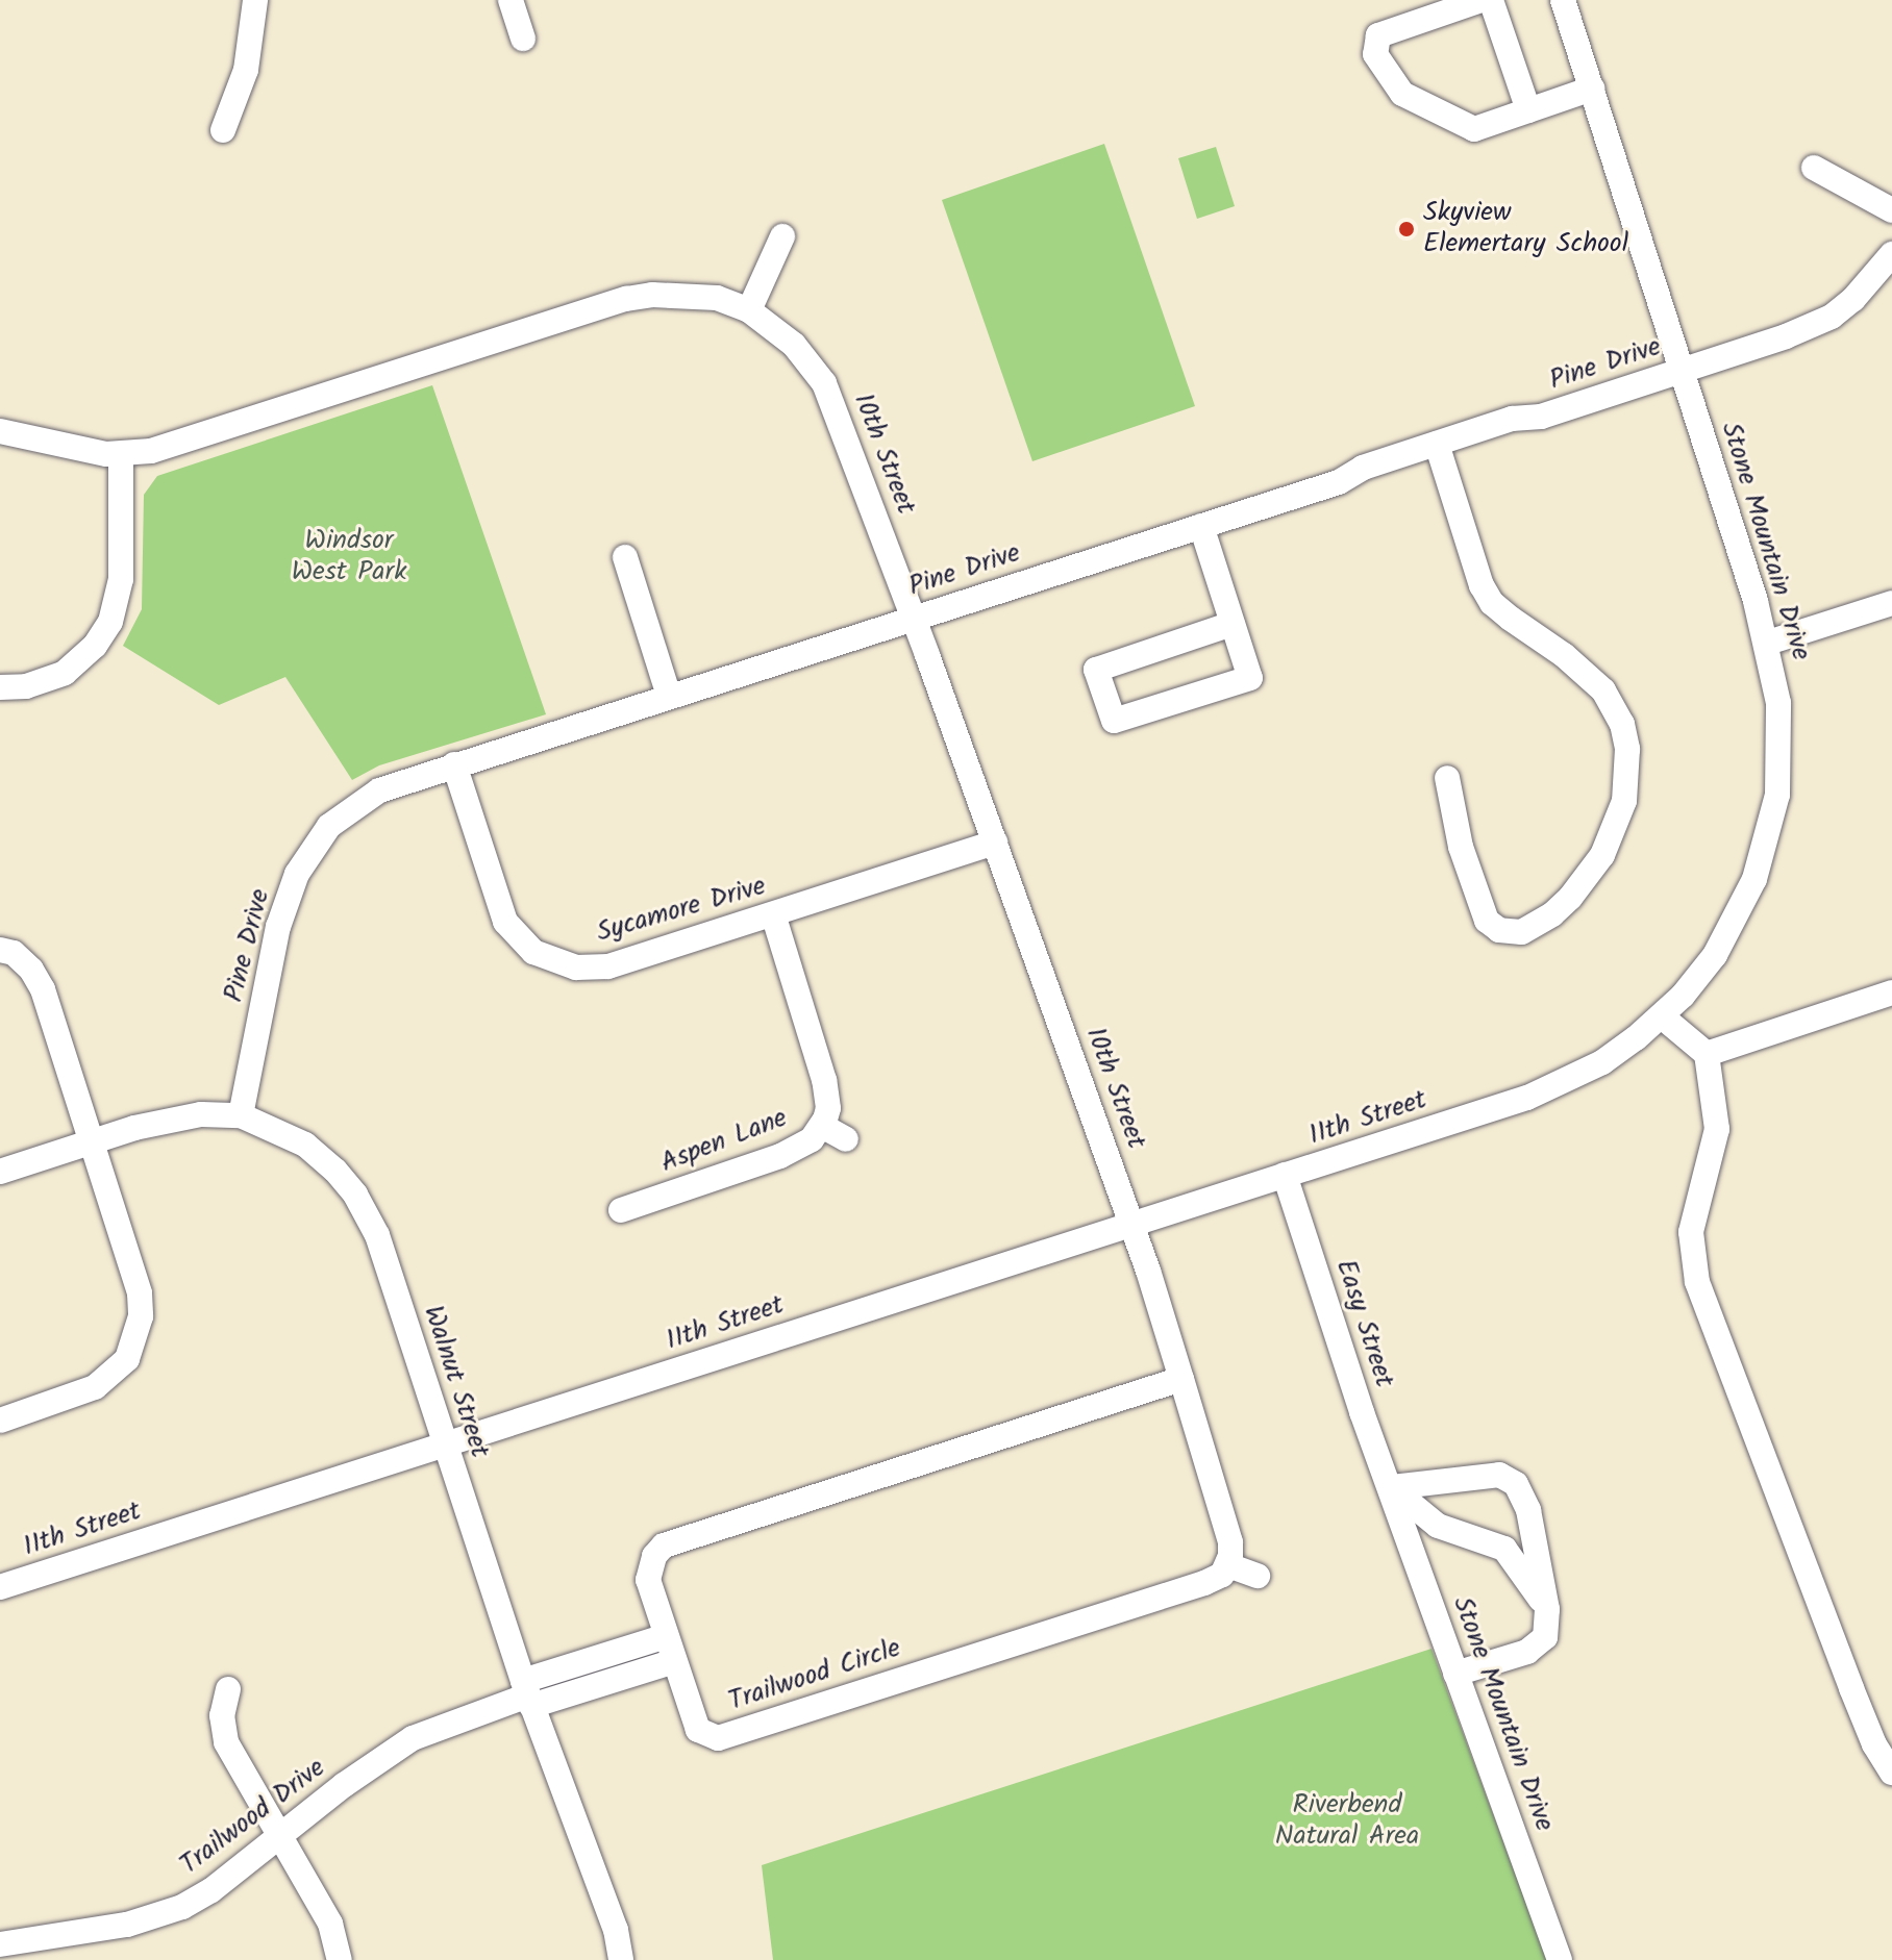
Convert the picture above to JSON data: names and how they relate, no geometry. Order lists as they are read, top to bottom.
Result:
{
  "streets": {
    "street": [
      "Pine Drive",
      "10th Street",
      "Stone Mountain Drive",
      "Sycamore Drive",
      "11th Street",
      "Aspen Lane",
      "Easy Street",
      "Walnut Street",
      "Trailwood Circle",
      "Trailwood Drive"
    ]
  },
  "crossings": [
    ["Pine Drive", "10th Street"],
    ["Pine Drive", "Stone Mountain Drive"],
    ["Pine Drive", "Sycamore Drive"],
    ["Pine Drive", "Walnut Street"],
    ["10th Street", "Sycamore Drive"],
    ["10th Street", "11th Street"],
    ["10th Street", "Trailwood Circle"],
    ["Stone Mountain Drive", "11th Street"],
    ["Stone Mountain Drive", "Easy Street"],
    ["Sycamore Drive", "Aspen Lane"],
    ["11th Street", "Easy Street"],
    ["11th Street", "Walnut Street"],
    ["Walnut Street", "Trailwood Drive"]
  ],
  "parks": ["Windsor West Park", "Riverbend Natural Area"],
  "places": ["Skyview Elemertary School"]
}
